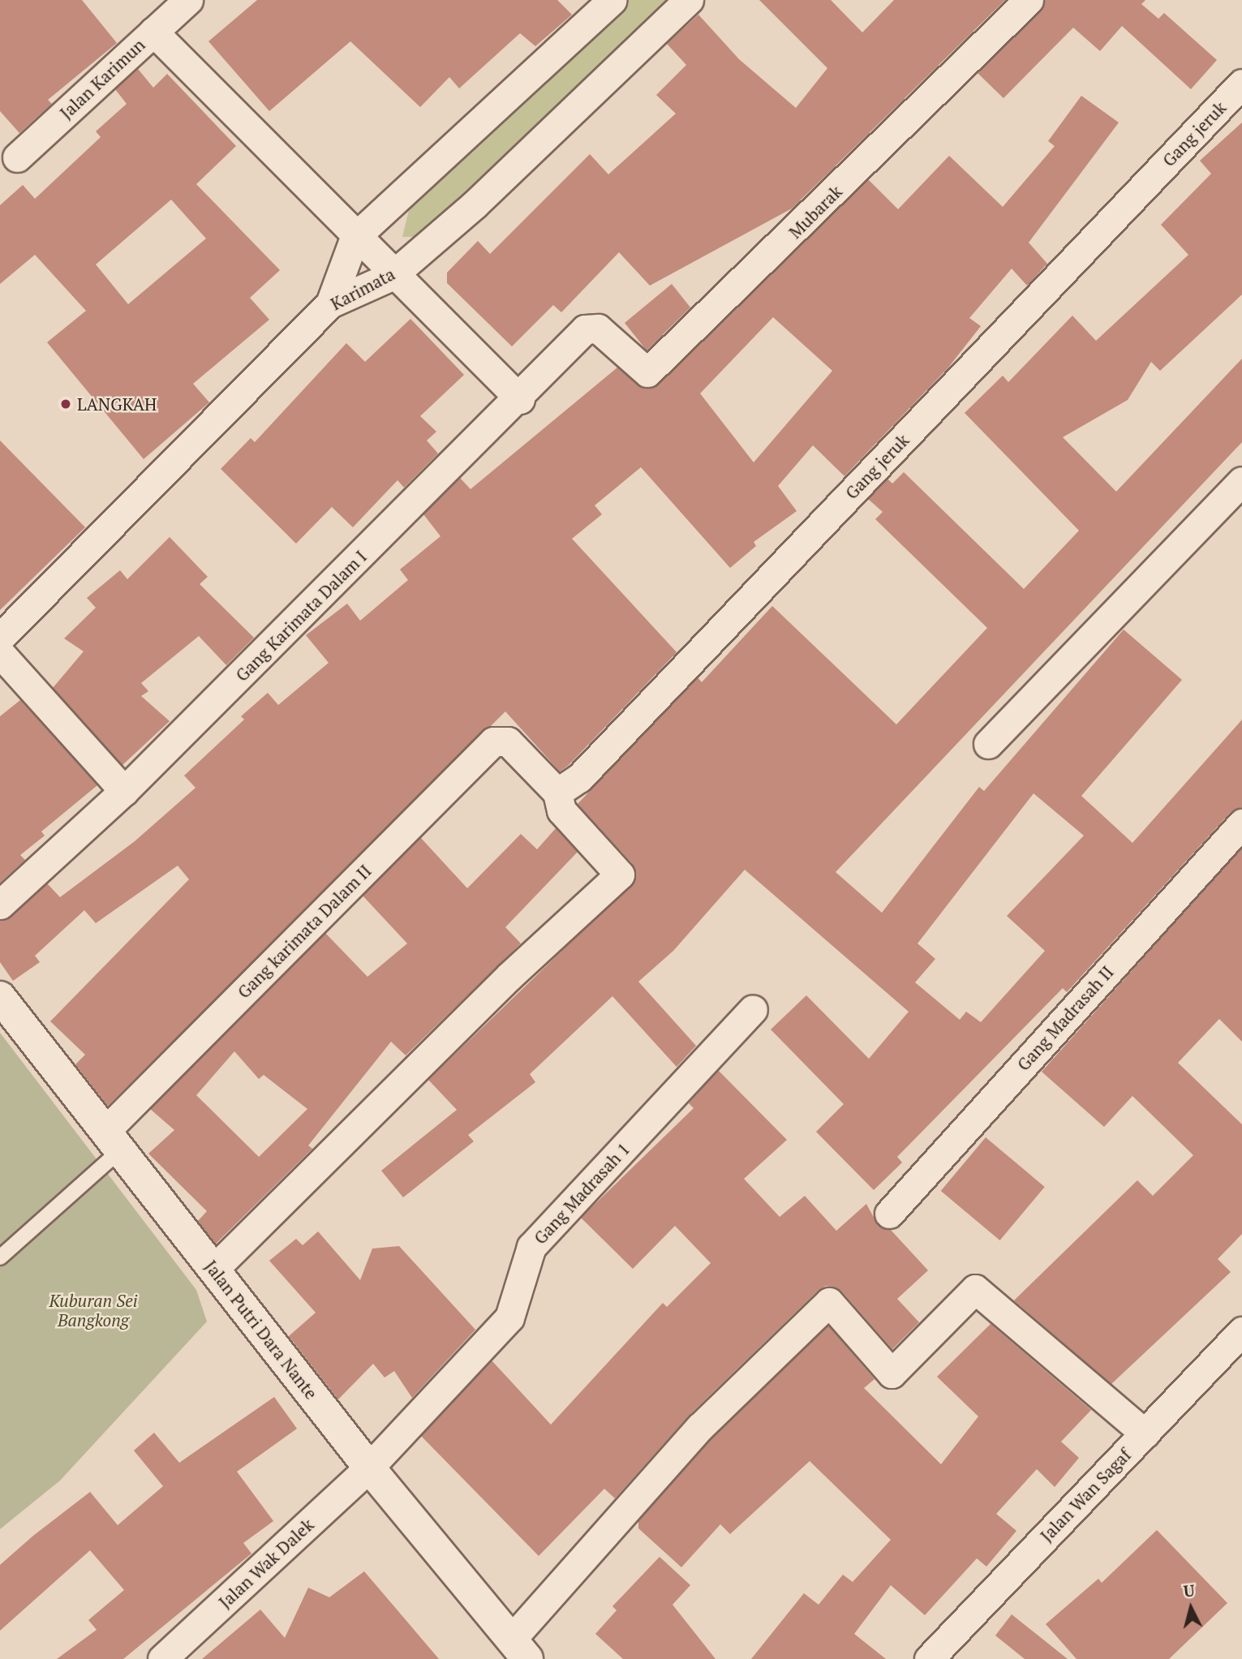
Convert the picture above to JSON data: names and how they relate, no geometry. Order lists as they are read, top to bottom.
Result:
{
  "streets": {
    "street": [
      "Jalan Karimun",
      "Gang jeruk",
      "Mubarak",
      "Karimata",
      "Gang Karimata Dalam I",
      "Gang karimata Dalam II",
      "Gang Madrasah II",
      "Gang Madrasah 1",
      "Jalan Putri Dara Nante",
      "Jalan Wan Sagaf",
      "Jalan Wak Dalek"
    ]
  },
  "crossings": [
    ["Gang jeruk", "Gang karimata Dalam II"],
    ["Mubarak", "Gang Karimata Dalam I"],
    ["Gang karimata Dalam II", "Jalan Putri Dara Nante"],
    ["Gang Madrasah 1", "Jalan Putri Dara Nante"],
    ["Gang Madrasah 1", "Jalan Wak Dalek"],
    ["Jalan Putri Dara Nante", "Jalan Wak Dalek"]
  ],
  "parks": ["Kuburan Sei Bangkong"],
  "places": ["LANGKAH"],
  "north": "top"
}
